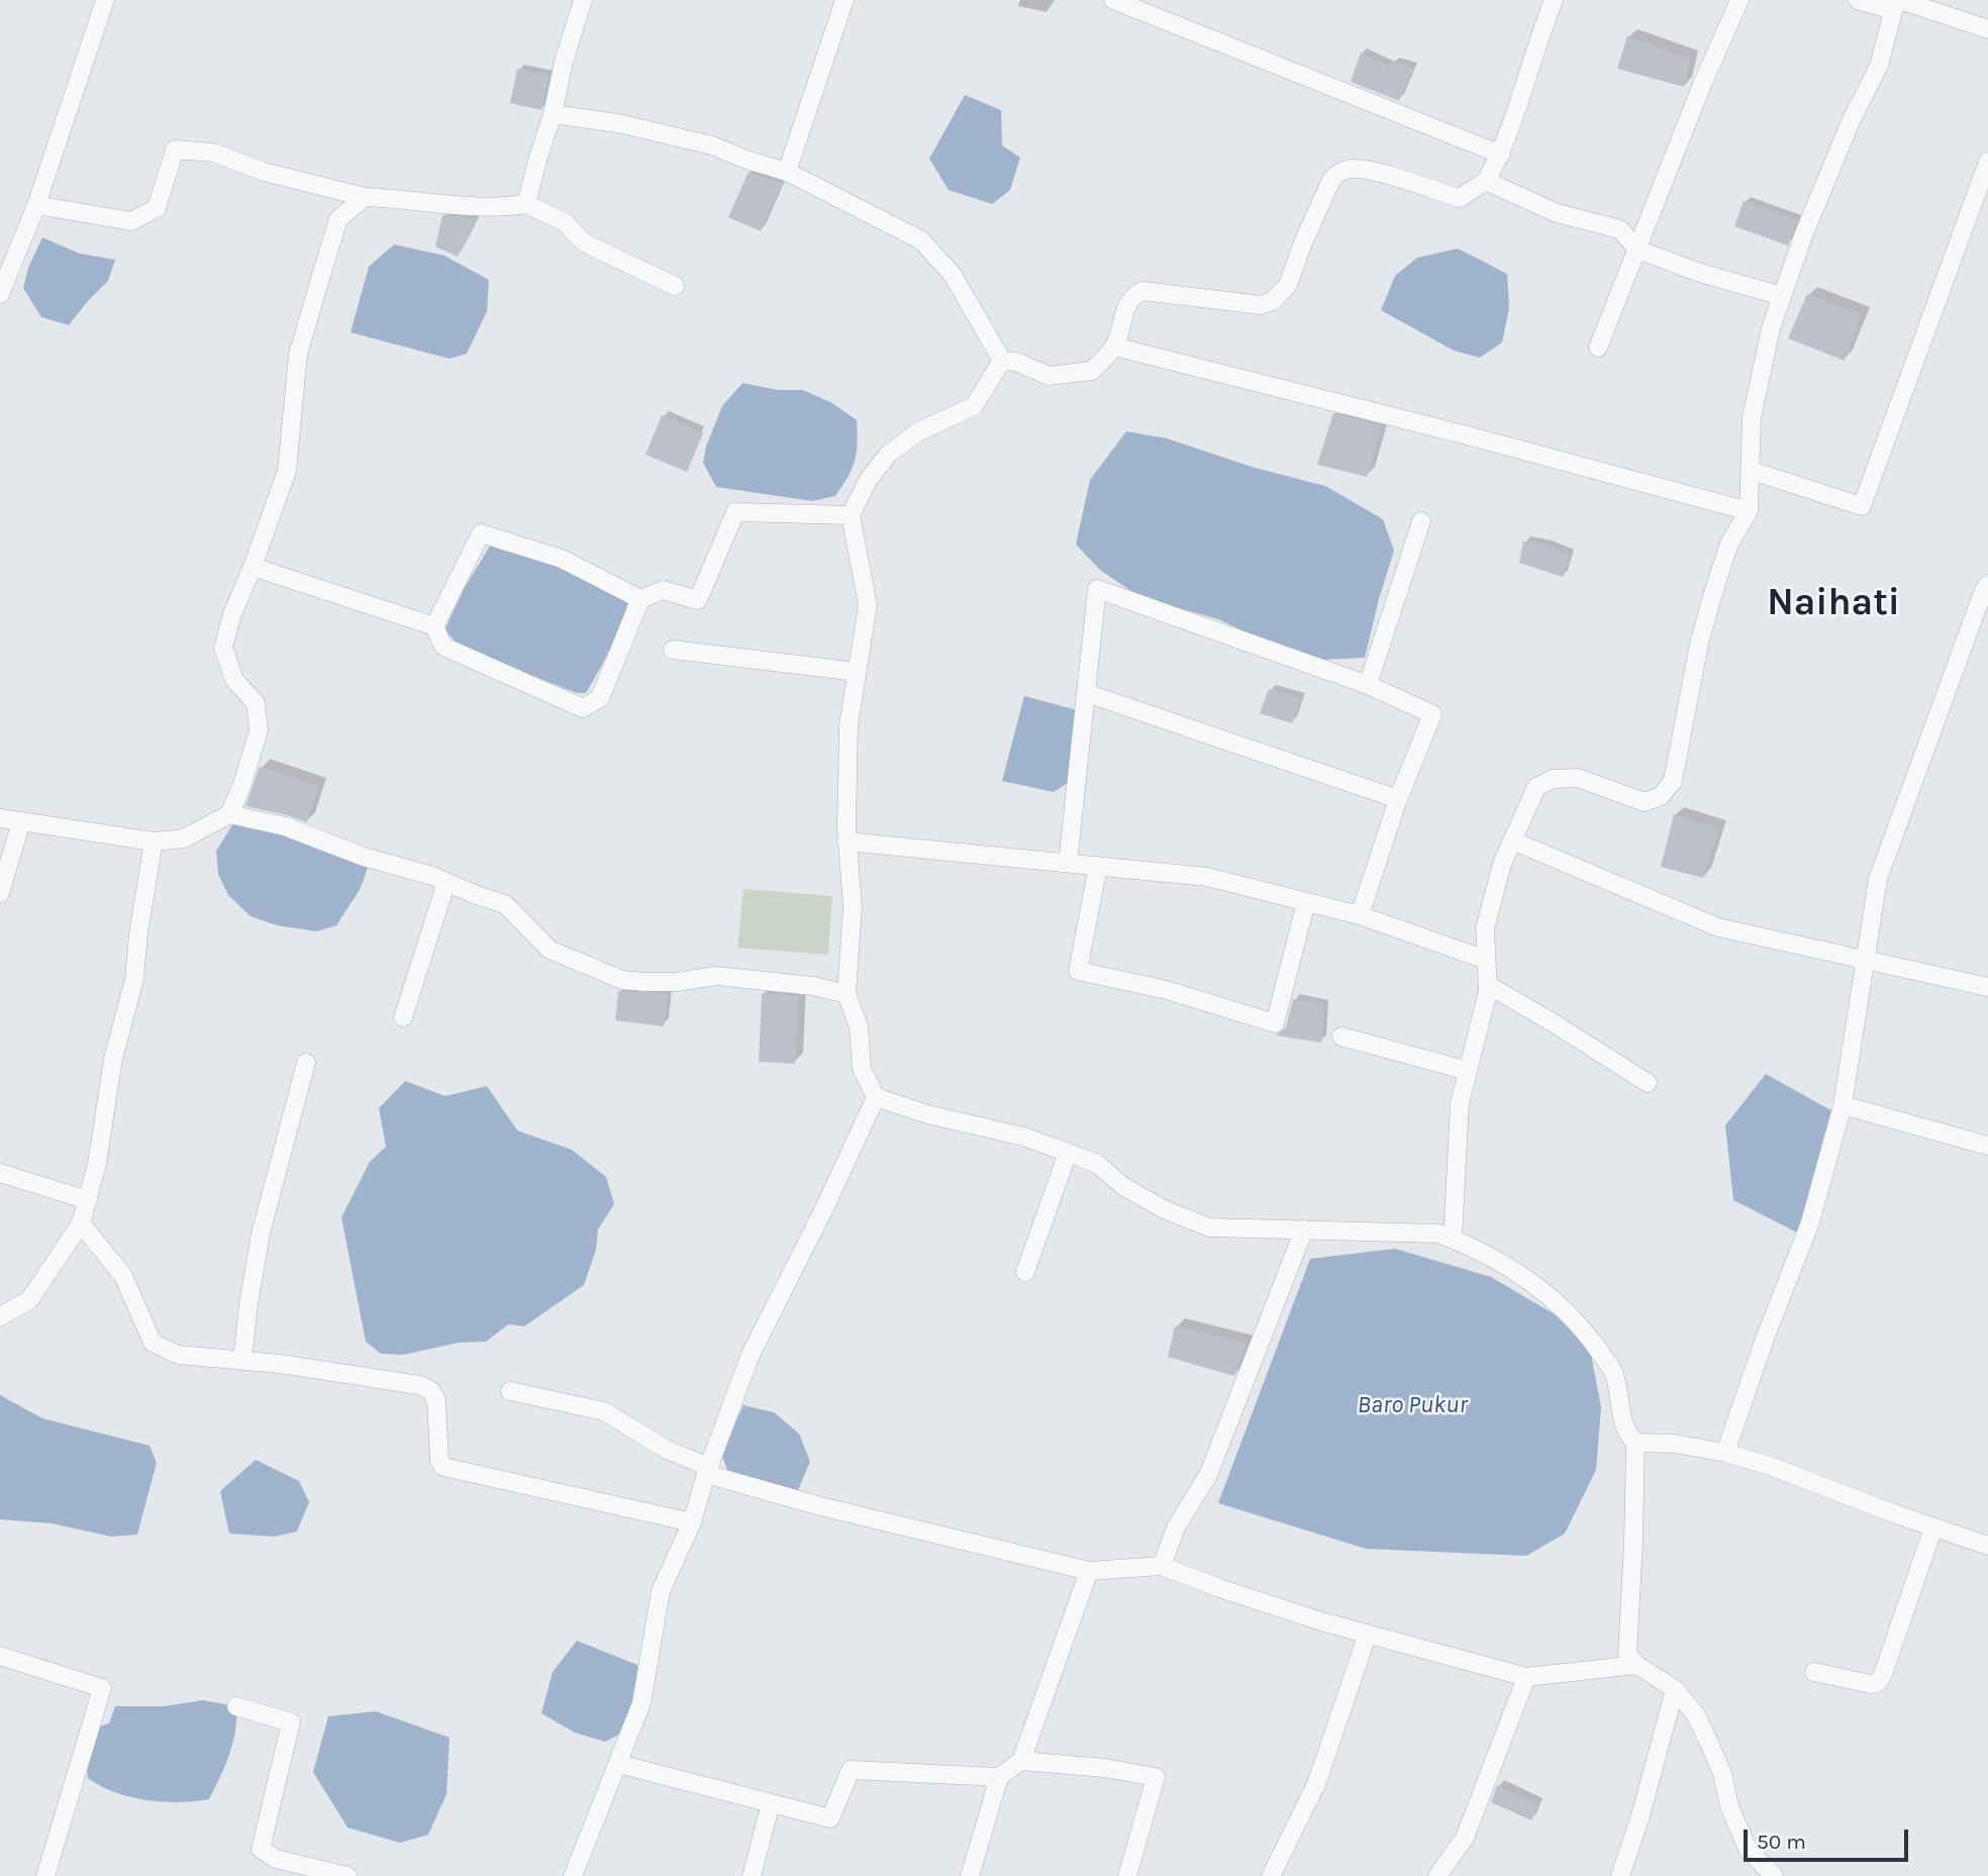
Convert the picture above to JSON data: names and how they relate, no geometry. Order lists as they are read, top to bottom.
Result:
{
  "districts": ["Naihati"],
  "water": ["Baro Pukur"],
  "scale_bar": "50 m"
}
